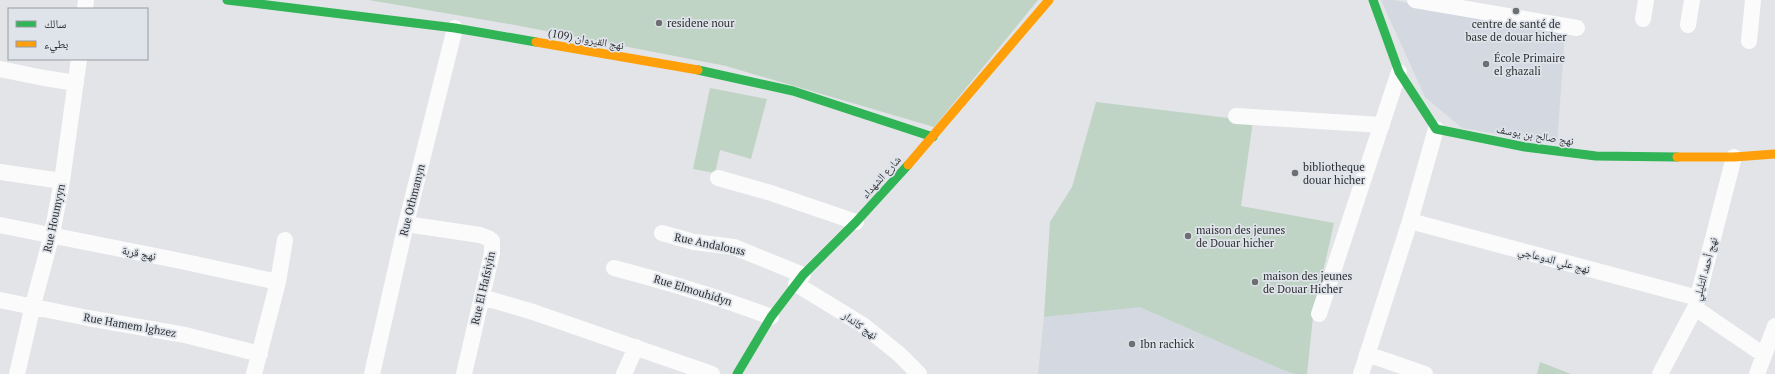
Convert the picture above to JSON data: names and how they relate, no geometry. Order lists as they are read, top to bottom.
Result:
{
  "streets": {
    "street": [
      "نهج القيروان (109)",
      "نهج صالح بن يوسف",
      "شارع الشهداء",
      "Rue Othmanyn",
      "Rue Houmyyn",
      "Rue Andalouss",
      "نهج قربة",
      "نهج علي الدوعاجي",
      "نهج أحمد التليلي",
      "Rue El Hafsiyin",
      "Rue Elmouhidyn",
      "Rue Hamem lghzez",
      "نهج كاندار"
    ]
  },
  "crossings": [
    ["نهج القيروان (109)", "شارع الشهداء"],
    ["نهج القيروان (109)", "Rue Othmanyn"],
    ["نهج صالح بن يوسف", "نهج أحمد التليلي"],
    ["شارع الشهداء", "Rue Andalouss"],
    ["شارع الشهداء", "Rue Elmouhidyn"],
    ["شارع الشهداء", "نهج كاندار"],
    ["Rue Othmanyn", "Rue El Hafsiyin"],
    ["Rue Houmyyn", "نهج قربة"],
    ["Rue Houmyyn", "Rue Hamem lghzez"],
    ["Rue Andalouss", "نهج كاندار"],
    ["نهج علي الدوعاجي", "نهج أحمد التليلي"]
  ],
  "places": [
    "centre de santé de base de douar hicher",
    "residene nour",
    "École Primaire el ghazali",
    "bibliotheque douar hicher",
    "maison des jeunes de Douar hicher",
    "maison des jeunes de Douar Hicher",
    "Ibn rachick"
  ],
  "legend": ["سالك", "بطيء"]
}
